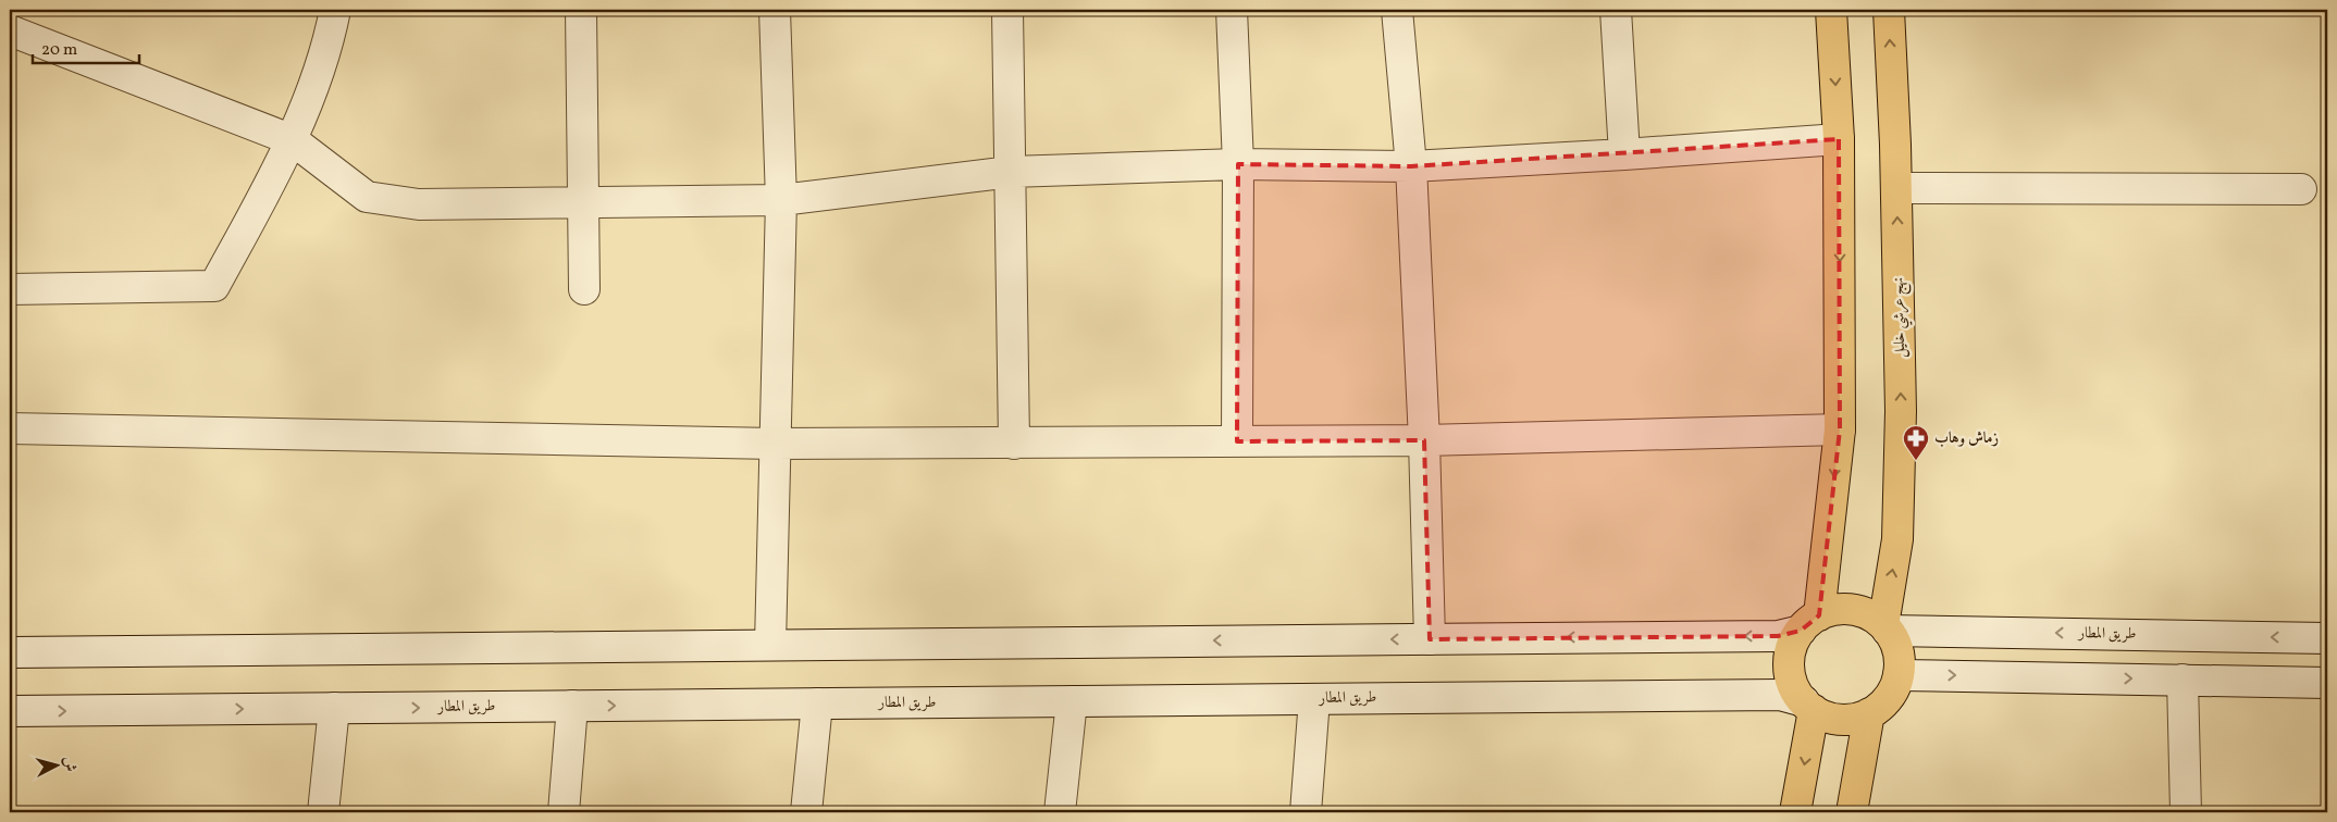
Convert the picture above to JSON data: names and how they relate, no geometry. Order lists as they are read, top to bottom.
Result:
{
  "streets": {
    "highway": ["نهج عرشي خليل"],
    "street": ["طريق المطار"]
  },
  "crossings": [
    ["نهج عرشي خليل", "طريق المطار"]
  ],
  "places": {
    "pharmacy": ["زماش وهاب"]
  },
  "scale_bar": "20 m",
  "north": "right"
}
